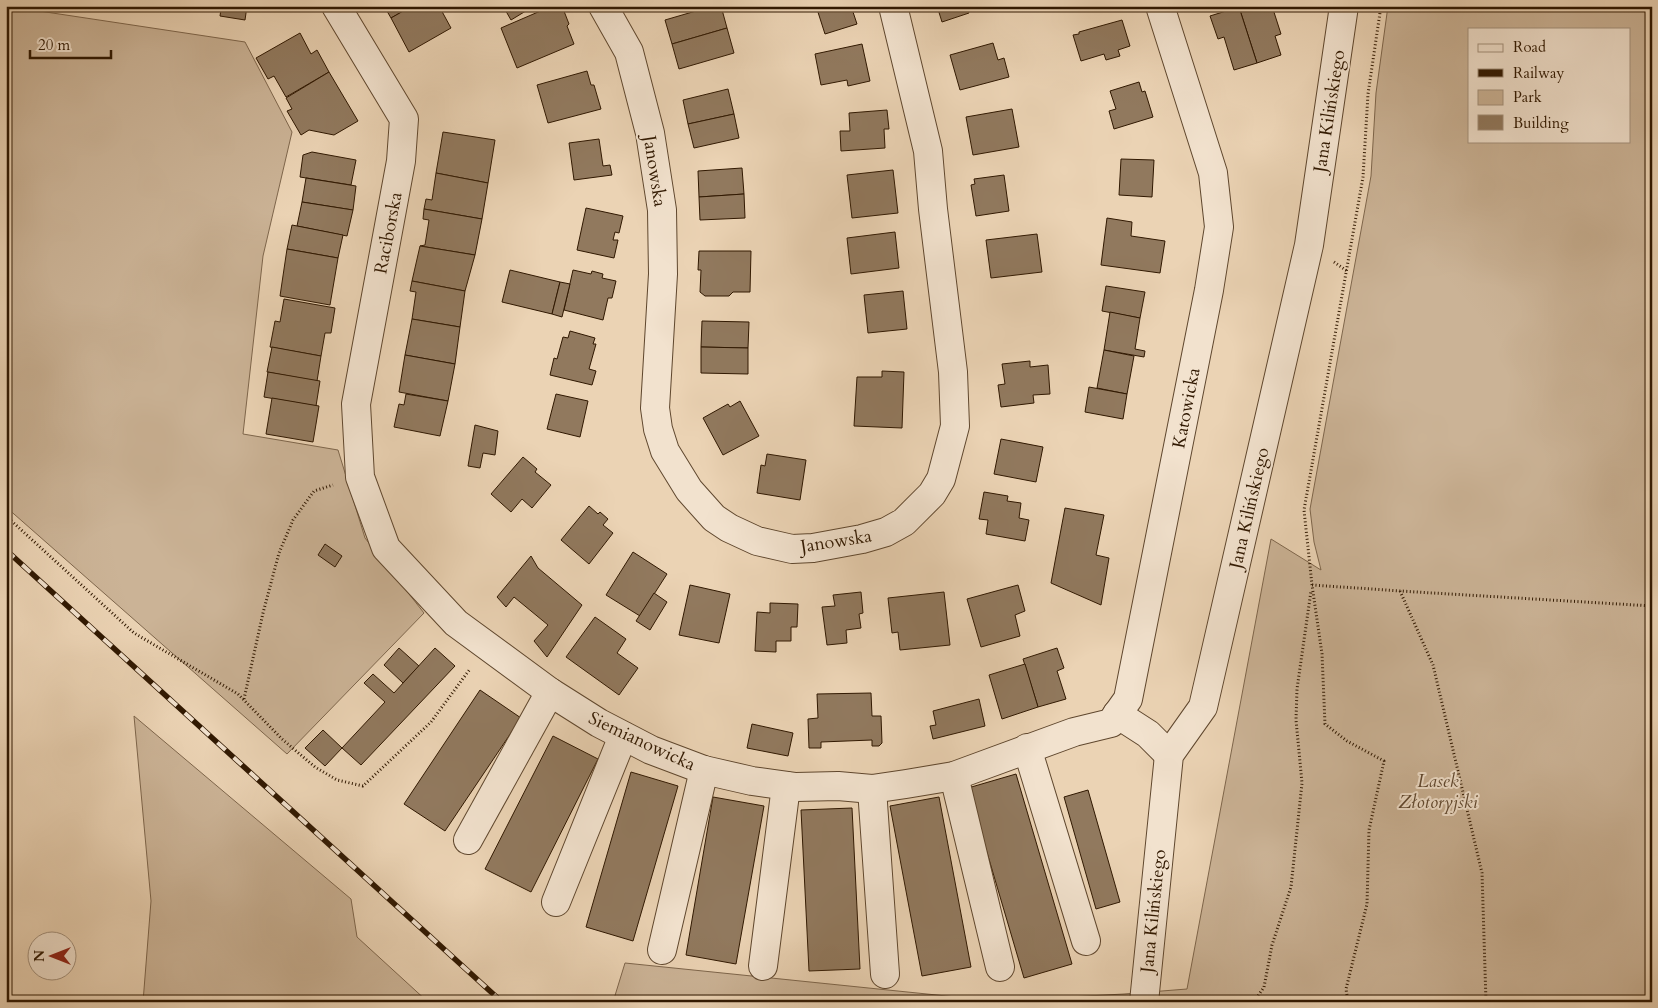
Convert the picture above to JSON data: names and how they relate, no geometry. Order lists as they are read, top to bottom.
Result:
{
  "streets": {
    "street": [
      "Jana Kilińskiego",
      "Janowska",
      "Raciborska",
      "Katowicka",
      "Siemianowicka"
    ]
  },
  "crossings": [
    ["Raciborska", "Siemianowicka"],
    ["Katowicka", "Siemianowicka"]
  ],
  "parks": ["Lasek Złotoryjski"],
  "legend": [
    "Road",
    "Railway",
    "Park",
    "Building"
  ],
  "scale_bar": "20 m",
  "north": "left"
}
